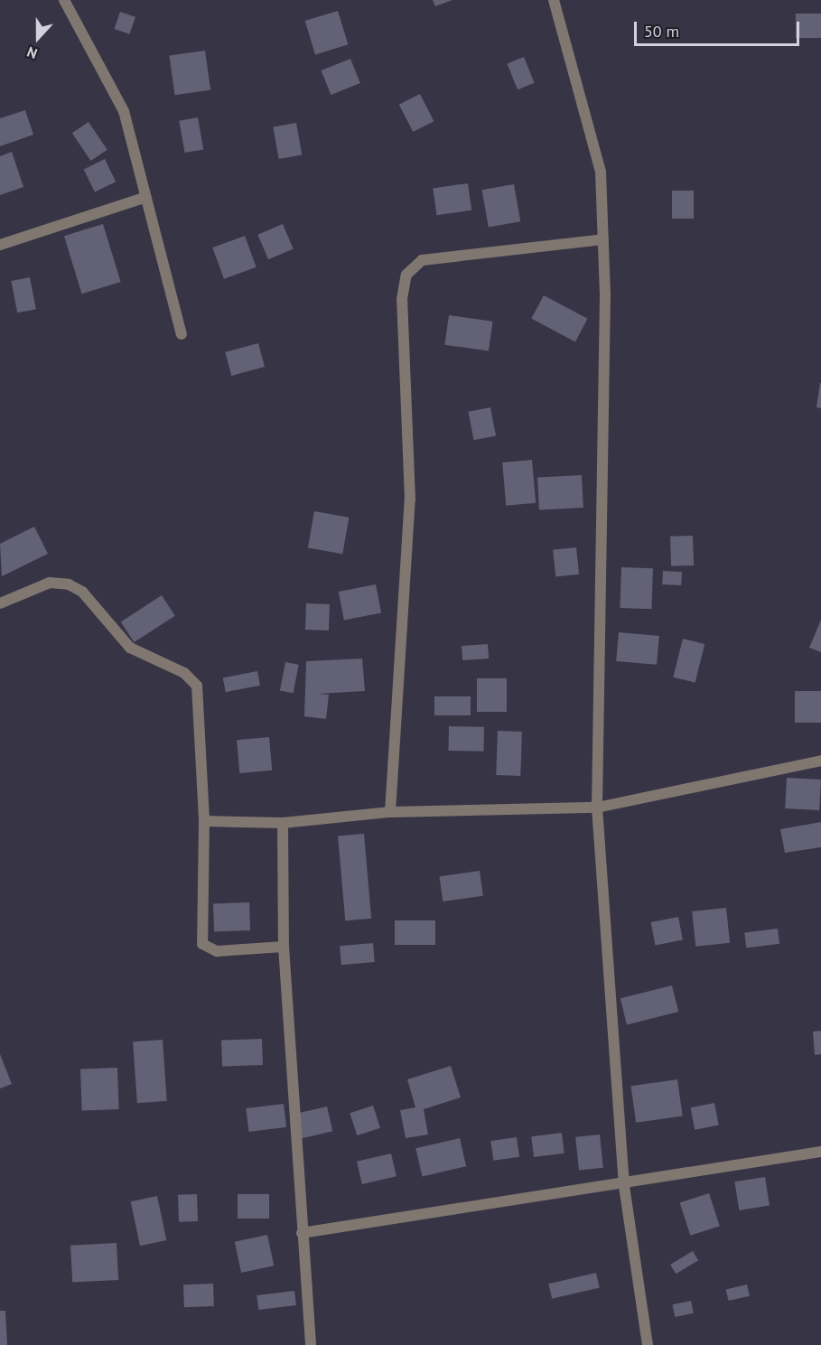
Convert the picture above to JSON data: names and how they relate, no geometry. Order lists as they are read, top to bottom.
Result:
{
  "scale_bar": "50 m",
  "north": "bottom"
}
